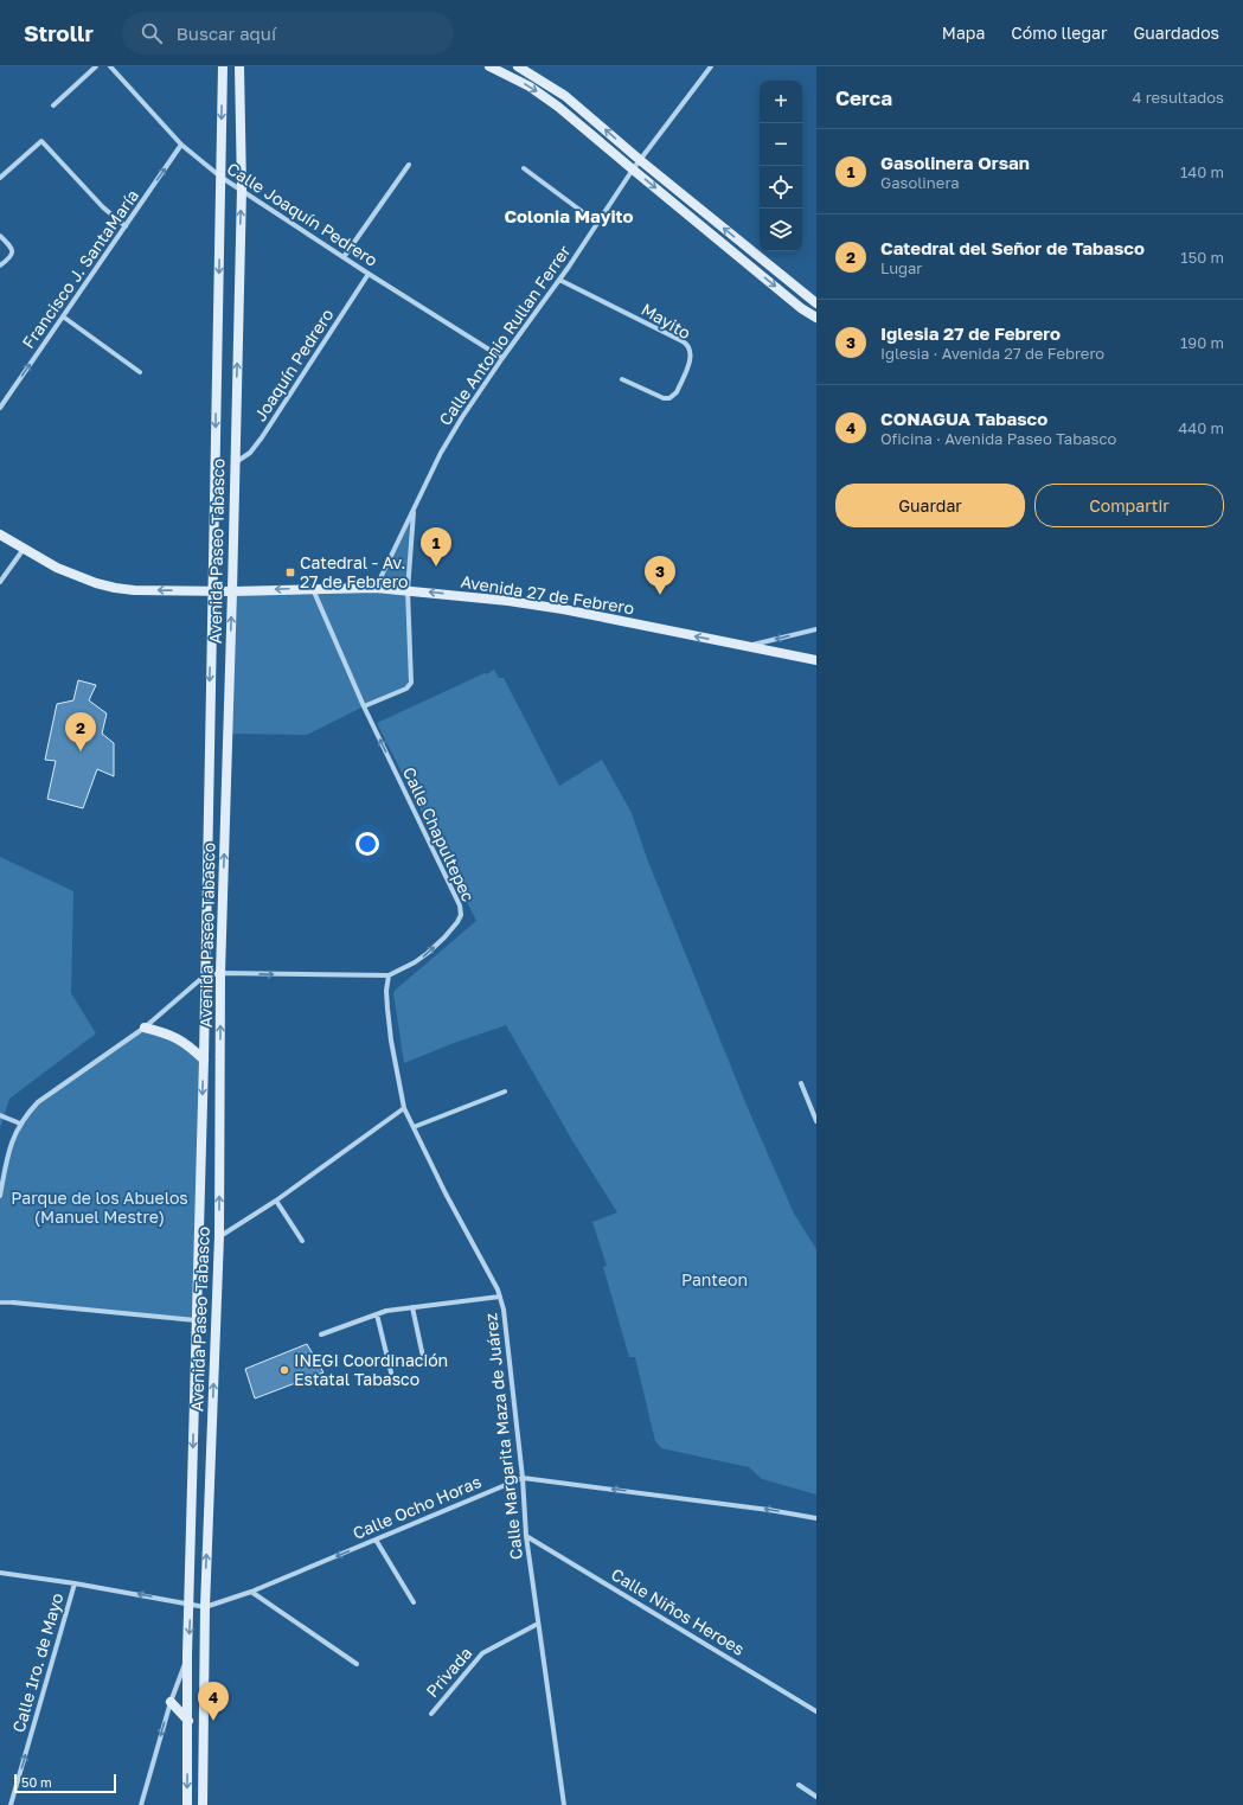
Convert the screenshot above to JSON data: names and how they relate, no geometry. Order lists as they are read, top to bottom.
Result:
{
  "streets": {
    "main road": ["Avenida Paseo Tabasco", "Avenida 27 de Febrero"],
    "street": [
      "Calle Joaquín Pedrero",
      "Francisco J. SantaMaría",
      "Mayito",
      "Calle Antonio Rullan Ferrer",
      "Joaquín Pedrero",
      "Calle Chapultepec",
      "Calle Margarita Maza de Juárez",
      "Calle Ocho Horas",
      "Calle Niños Heroes",
      "Calle 1ro. de Mayo",
      "Privada"
    ]
  },
  "crossings": [
    ["Calle Joaquín Pedrero", "Francisco J. SantaMaría"],
    ["Calle Joaquín Pedrero", "Calle Antonio Rullan Ferrer"],
    ["Calle Joaquín Pedrero", "Joaquín Pedrero"],
    ["Calle Joaquín Pedrero", "Avenida Paseo Tabasco"],
    ["Mayito", "Calle Antonio Rullan Ferrer"],
    ["Calle Antonio Rullan Ferrer", "Avenida 27 de Febrero"],
    ["Joaquín Pedrero", "Avenida Paseo Tabasco"],
    ["Avenida Paseo Tabasco", "Avenida 27 de Febrero"],
    ["Avenida Paseo Tabasco", "Calle Chapultepec"],
    ["Avenida Paseo Tabasco", "Calle Ocho Horas"],
    ["Avenida 27 de Febrero", "Calle Chapultepec"],
    ["Calle Chapultepec", "Calle Margarita Maza de Juárez"],
    ["Calle Margarita Maza de Juárez", "Calle Ocho Horas"],
    ["Calle Margarita Maza de Juárez", "Calle Niños Heroes"],
    ["Calle Margarita Maza de Juárez", "Privada"]
  ],
  "one_way": [
    "Francisco J. SantaMaría",
    "Avenida 27 de Febrero",
    "Calle Ocho Horas",
    "Calle 1ro. de Mayo"
  ],
  "districts": ["Colonia Mayito"],
  "parks": ["Parque de los Abuelos (Manuel Mestre)", "Panteon"],
  "places": {
    "transit": ["Catedral - Av. 27 de Febrero"],
    "other": ["INEGI Coordinación Estatal Tabasco"]
  },
  "scale_bar": "50 m",
  "page": {
    "header": "Strollr",
    "search": "Buscar aquí",
    "nav": ["Mapa", "Cómo llegar", "Guardados"],
    "heading": ["Cerca", "4 resultados"],
    "map_buttons": ["+", "−"],
    "list": [
      {
        "mark": "1",
        "name": "Gasolinera Orsan",
        "note": "Gasolinera",
        "value": "140 m"
      },
      {
        "mark": "2",
        "name": "Catedral del Señor de Tabasco",
        "note": "Lugar",
        "value": "150 m"
      },
      {
        "mark": "3",
        "name": "Iglesia 27 de Febrero",
        "note": "Iglesia · Avenida 27 de Febrero",
        "value": "190 m"
      },
      {
        "mark": "4",
        "name": "CONAGUA Tabasco",
        "note": "Oficina · Avenida Paseo Tabasco",
        "value": "440 m"
      }
    ],
    "buttons": ["Guardar", "Compartir"],
    "pins": [
      "1",
      "3",
      "2",
      "4"
    ],
    "scale": "50 m"
  }
}
